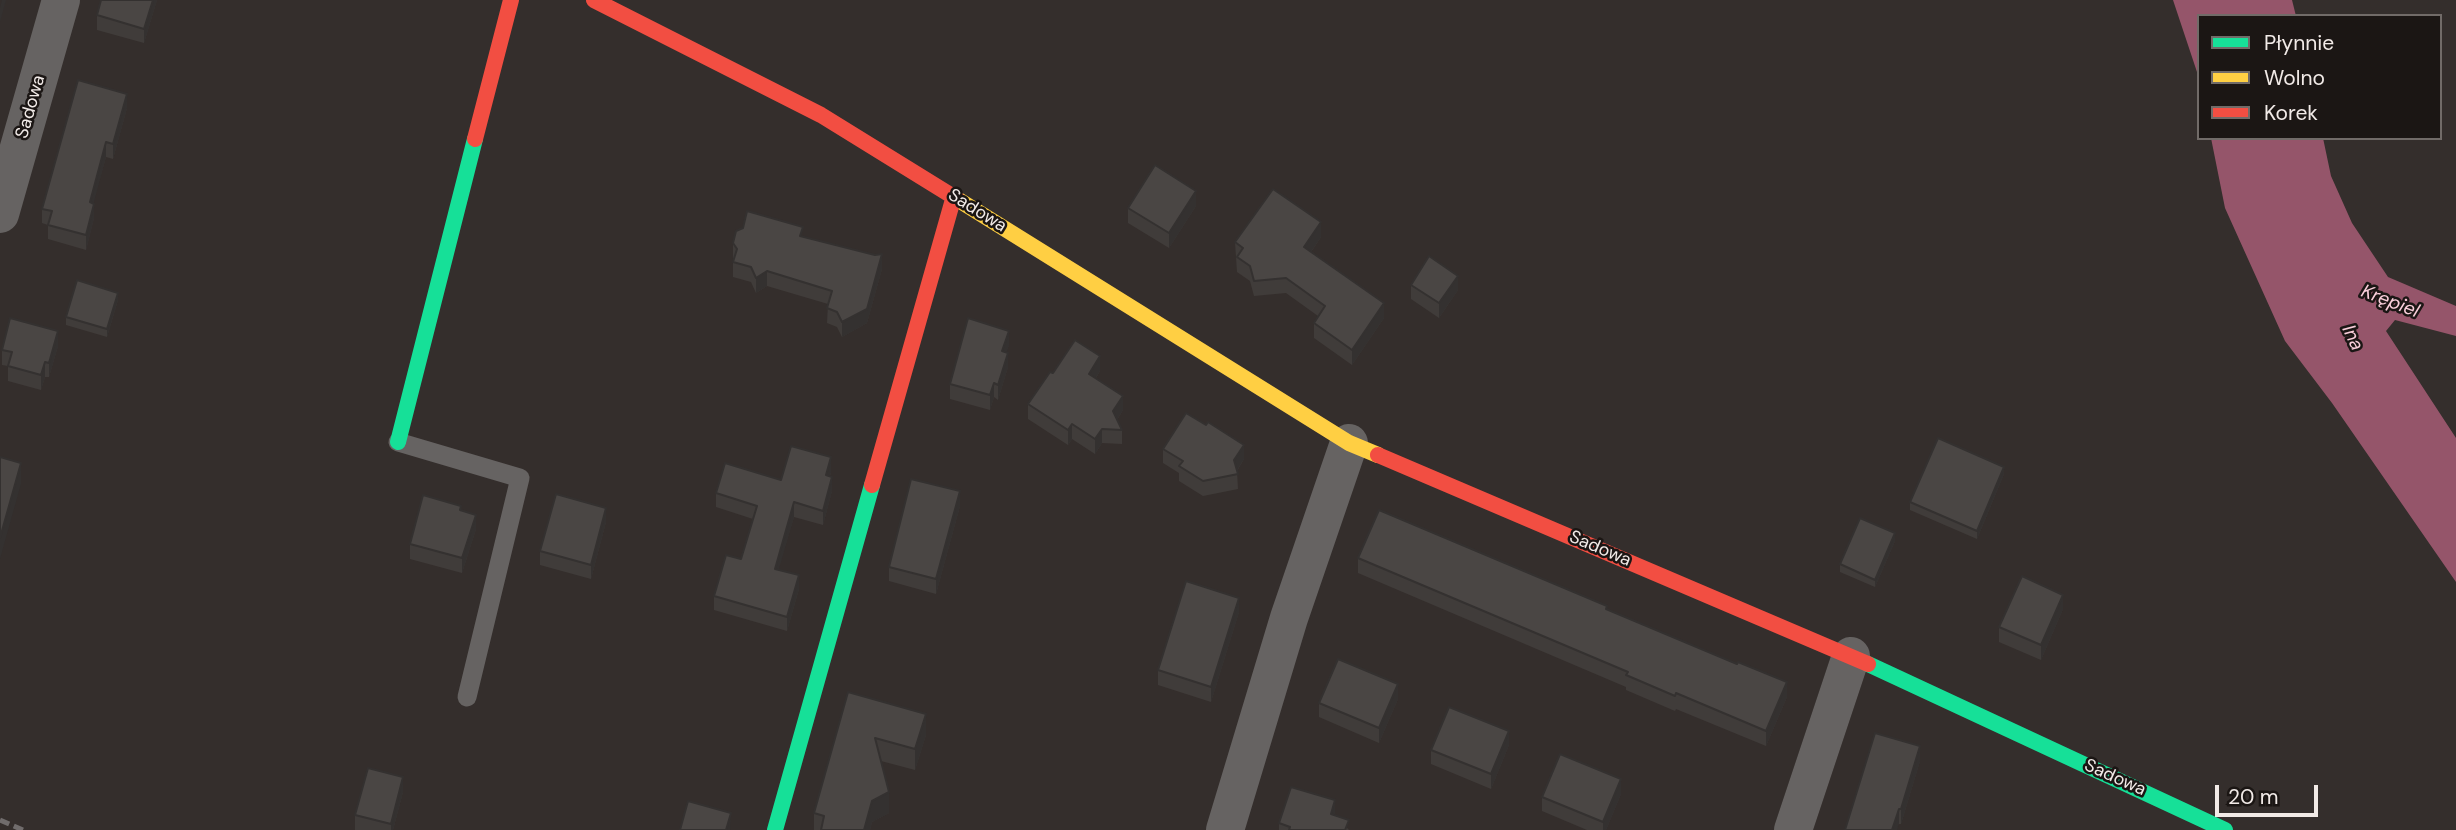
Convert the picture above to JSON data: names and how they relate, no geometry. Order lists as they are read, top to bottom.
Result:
{
  "streets": {
    "street": ["Sadowa"]
  },
  "water": ["Krępiel", "Ina"],
  "legend": ["Płynnie", "Wolno", "Korek"],
  "scale_bar": "20 m"
}
